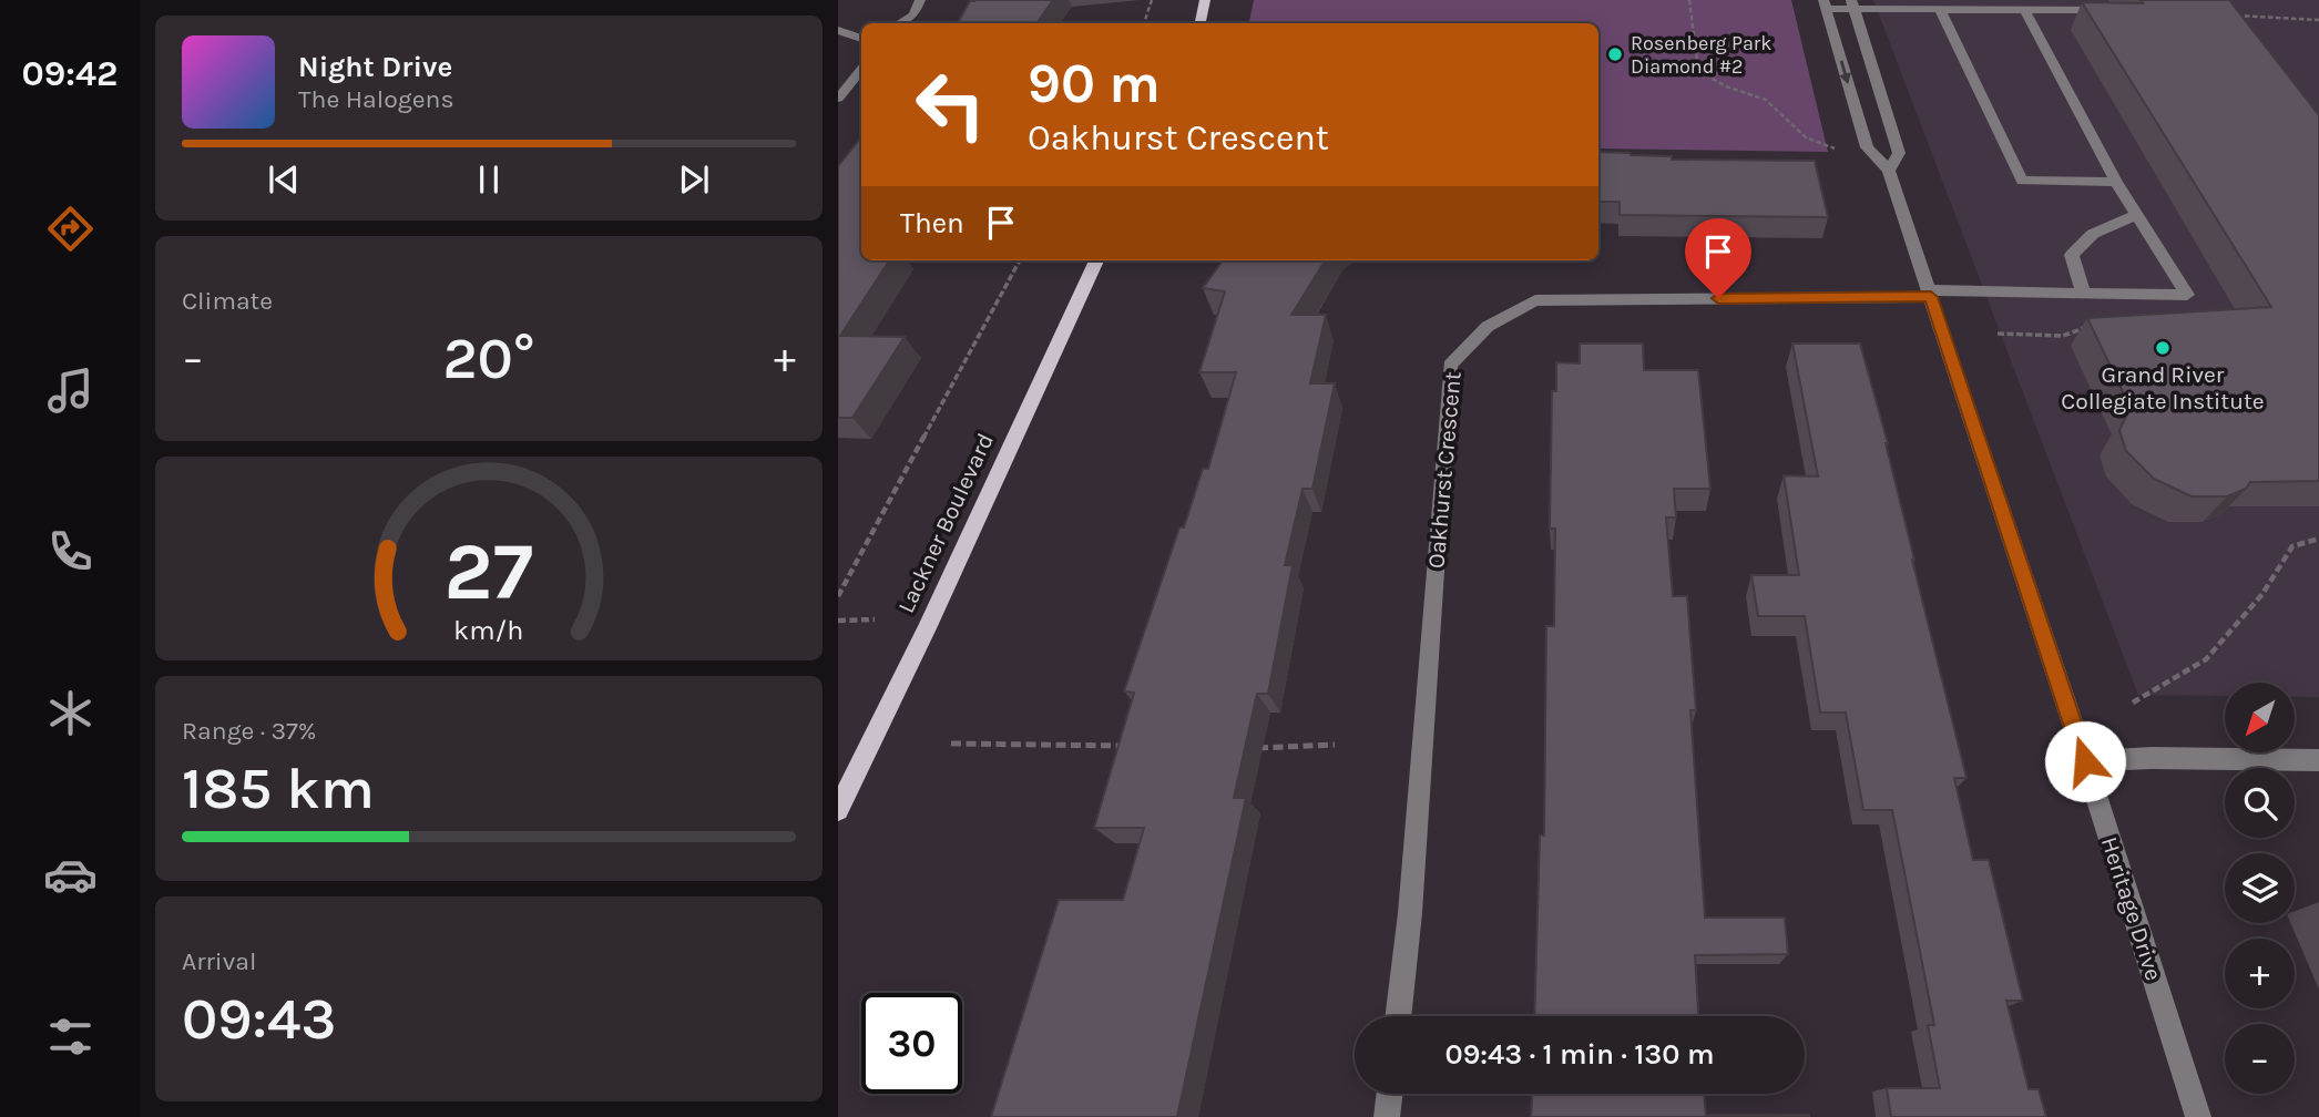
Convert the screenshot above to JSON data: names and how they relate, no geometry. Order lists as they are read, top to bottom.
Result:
{
  "streets": {
    "main road": ["Lackner Boulevard"],
    "street": ["Oakhurst Crescent", "Heritage Drive"]
  },
  "crossings": [
    ["Oakhurst Crescent", "Heritage Drive"]
  ],
  "places": ["Rosenberg Park Diamond #2", "Grand River Collegiate Institute"],
  "north": "bottom left",
  "page": {
    "tabs": "09:42",
    "turn": ["90 m", "Oakhurst Crescent"],
    "song": ["Night Drive", "The Halogens"],
    "then": "Then",
    "tile": [
      "Climate",
      ["Range · 37%", "185 km"],
      ["Arrival", "09:43"]
    ],
    "heat": ["−", "20°", "+"],
    "map_buttons": ["+", "−"],
    "limit": "30",
    "trip": "09:43 · 1 min · 130 m",
    "gauge": ["27", "km/h"]
  }
}
